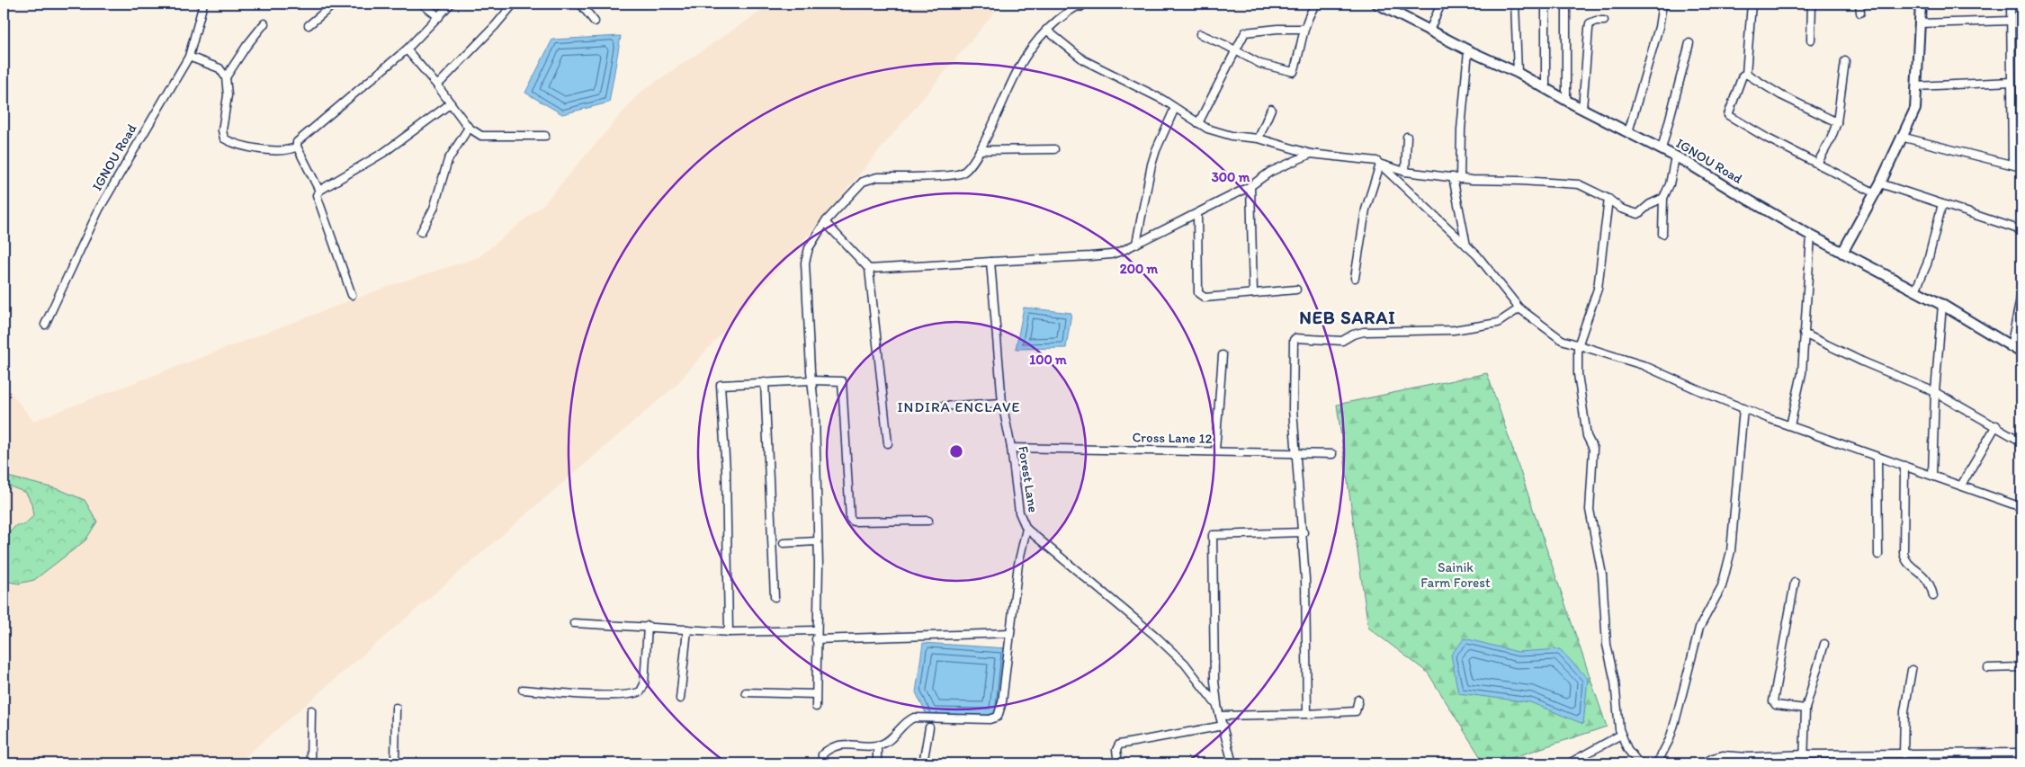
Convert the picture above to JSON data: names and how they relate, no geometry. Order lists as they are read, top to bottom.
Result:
{
  "streets": {
    "street": ["IGNOU Road", "Cross Lane 12", "Forest Lane"]
  },
  "crossings": [
    ["Cross Lane 12", "Forest Lane"]
  ],
  "districts": ["NEB SARAI", "INDIRA ENCLAVE"],
  "parks": ["Sainik Farm Forest"],
  "rings": ["300 m", "200 m", "100 m"]
}
